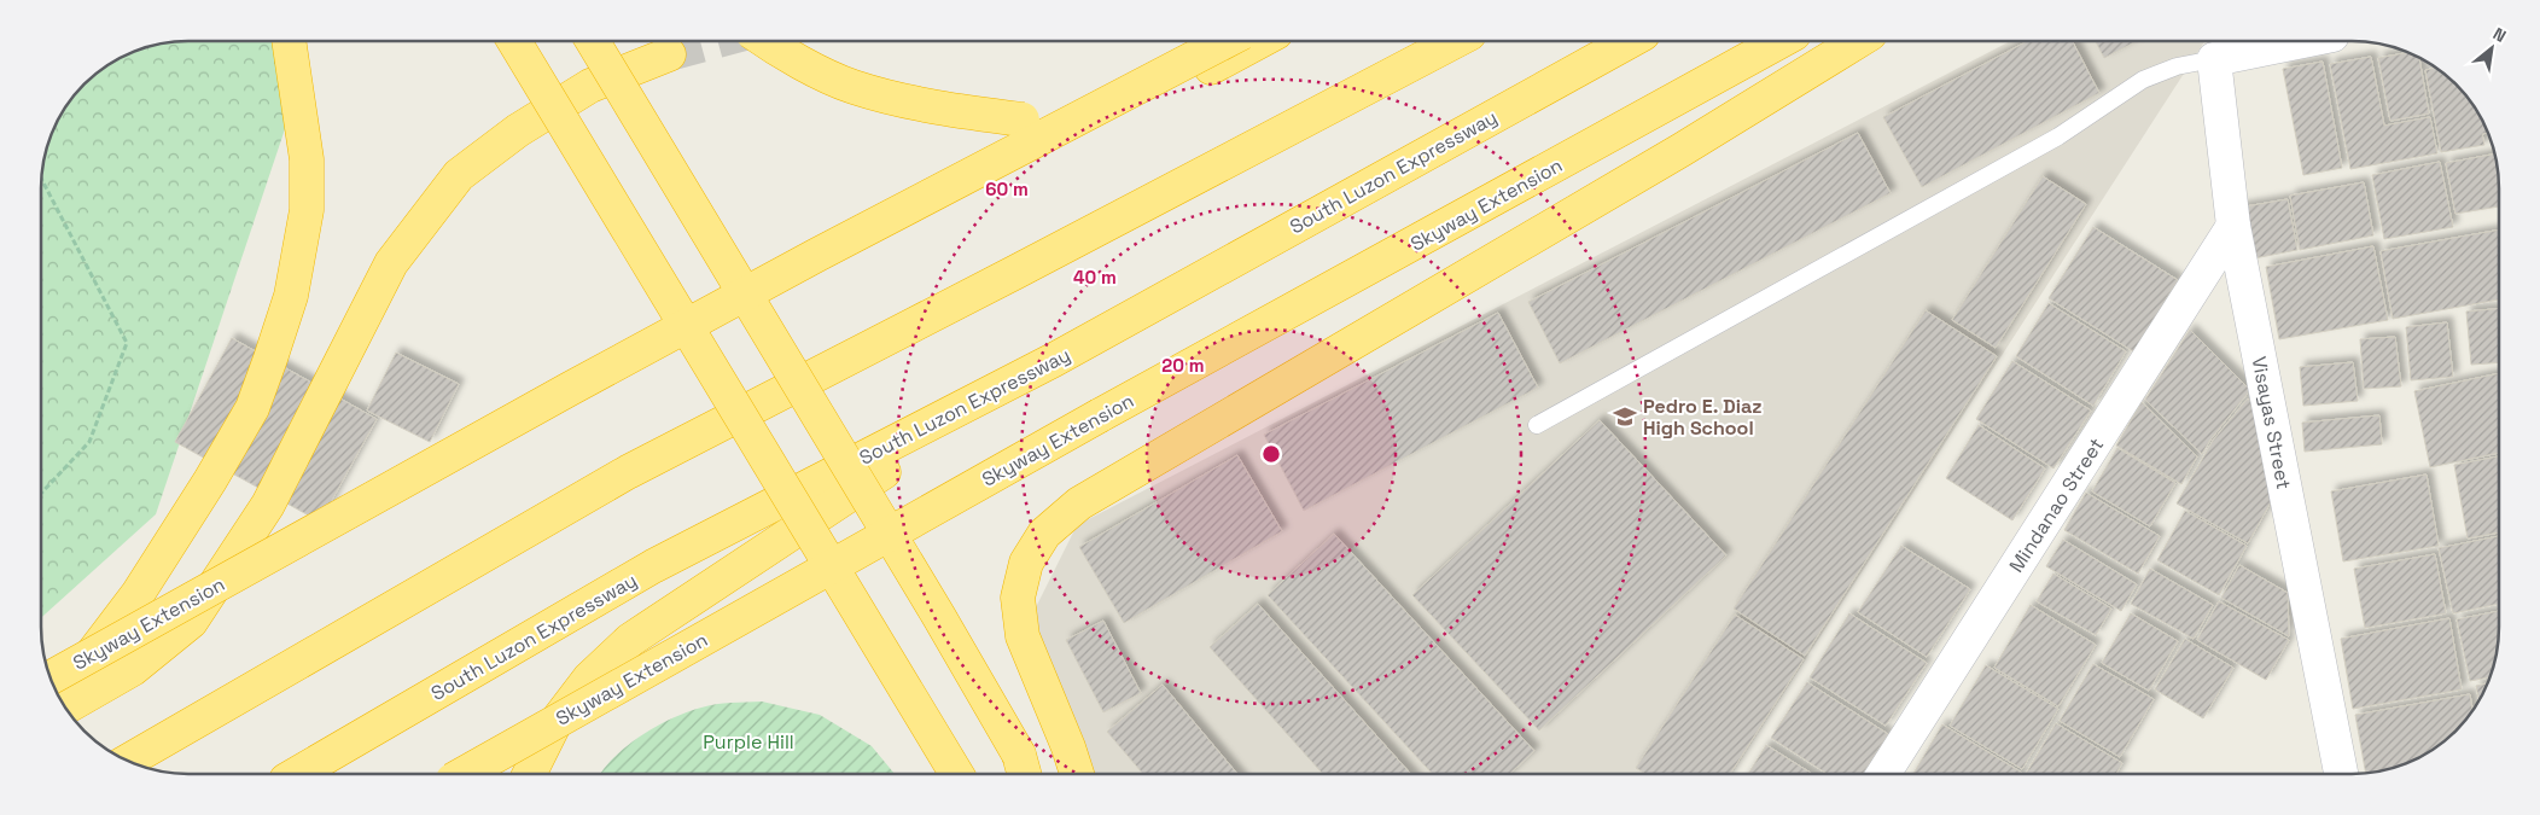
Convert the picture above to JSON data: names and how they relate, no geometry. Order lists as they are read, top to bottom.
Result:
{
  "streets": {
    "highway": ["South Luzon Expressway", "Skyway Extension"],
    "street": ["Visayas Street", "Mindanao Street"]
  },
  "crossings": [
    ["Visayas Street", "Mindanao Street"]
  ],
  "parks": ["Purple Hill"],
  "places": {
    "school or university": ["Pedro E. Diaz High School"]
  },
  "north": "top right",
  "rings": ["60 m", "40 m", "20 m"]
}
